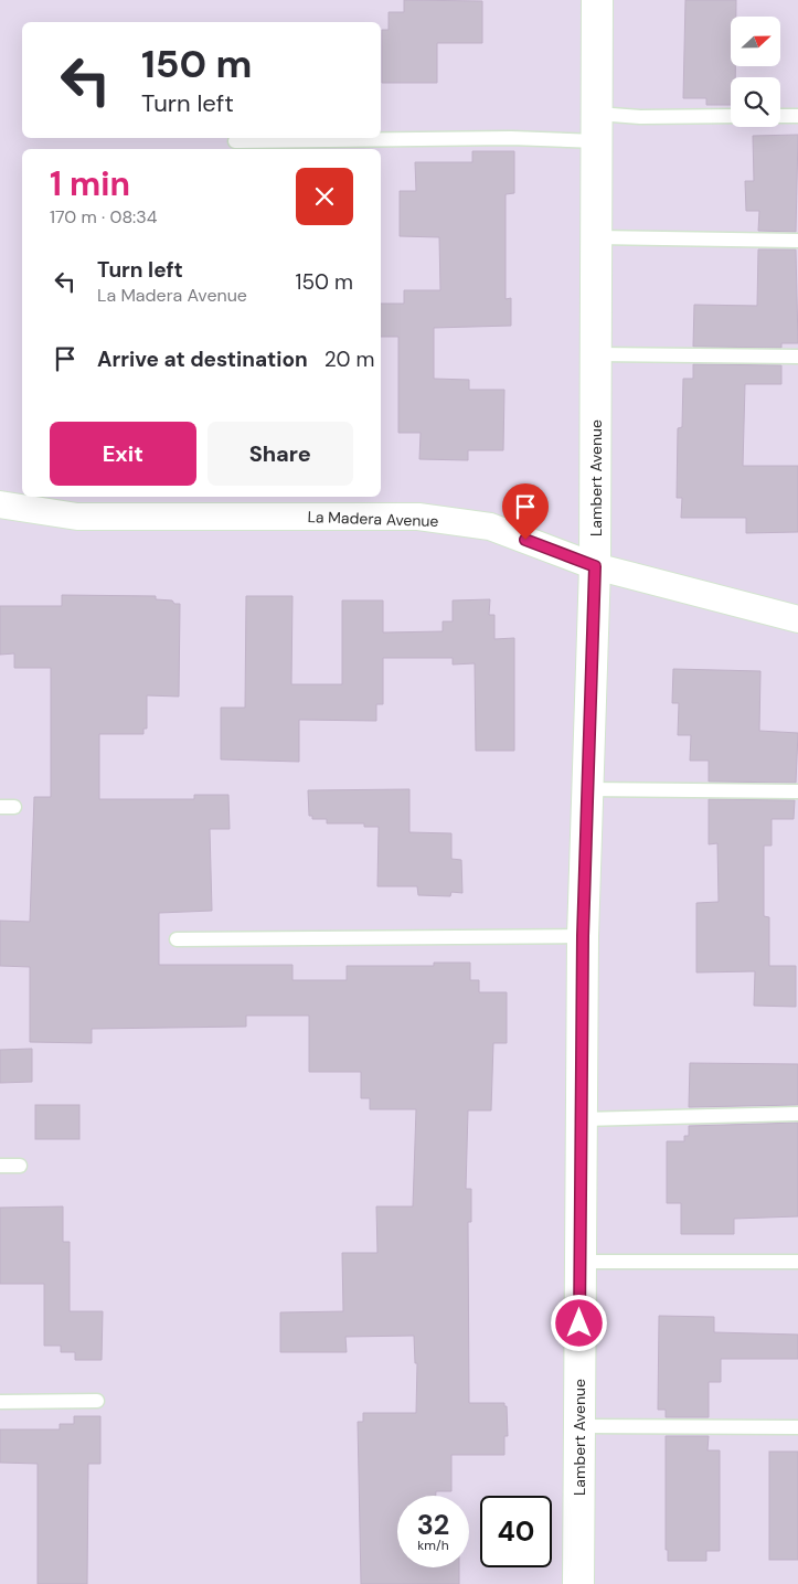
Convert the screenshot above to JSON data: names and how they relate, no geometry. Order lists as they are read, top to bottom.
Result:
{
  "streets": {
    "street": ["Lambert Avenue", "La Madera Avenue"]
  },
  "crossings": [
    ["Lambert Avenue", "La Madera Avenue"]
  ],
  "north": "right",
  "page": {
    "turn": ["150 m", "Turn left"],
    "heading": ["1 min", "170 m · 08:34"],
    "list": [
      {
        "name": "Turn left",
        "note": "La Madera Avenue",
        "value": "150 m"
      },
      {
        "name": "Arrive at destination",
        "value": "20 m"
      }
    ],
    "buttons": ["Exit", "Share"],
    "speed": "32 km/h",
    "limit": "40"
  }
}
